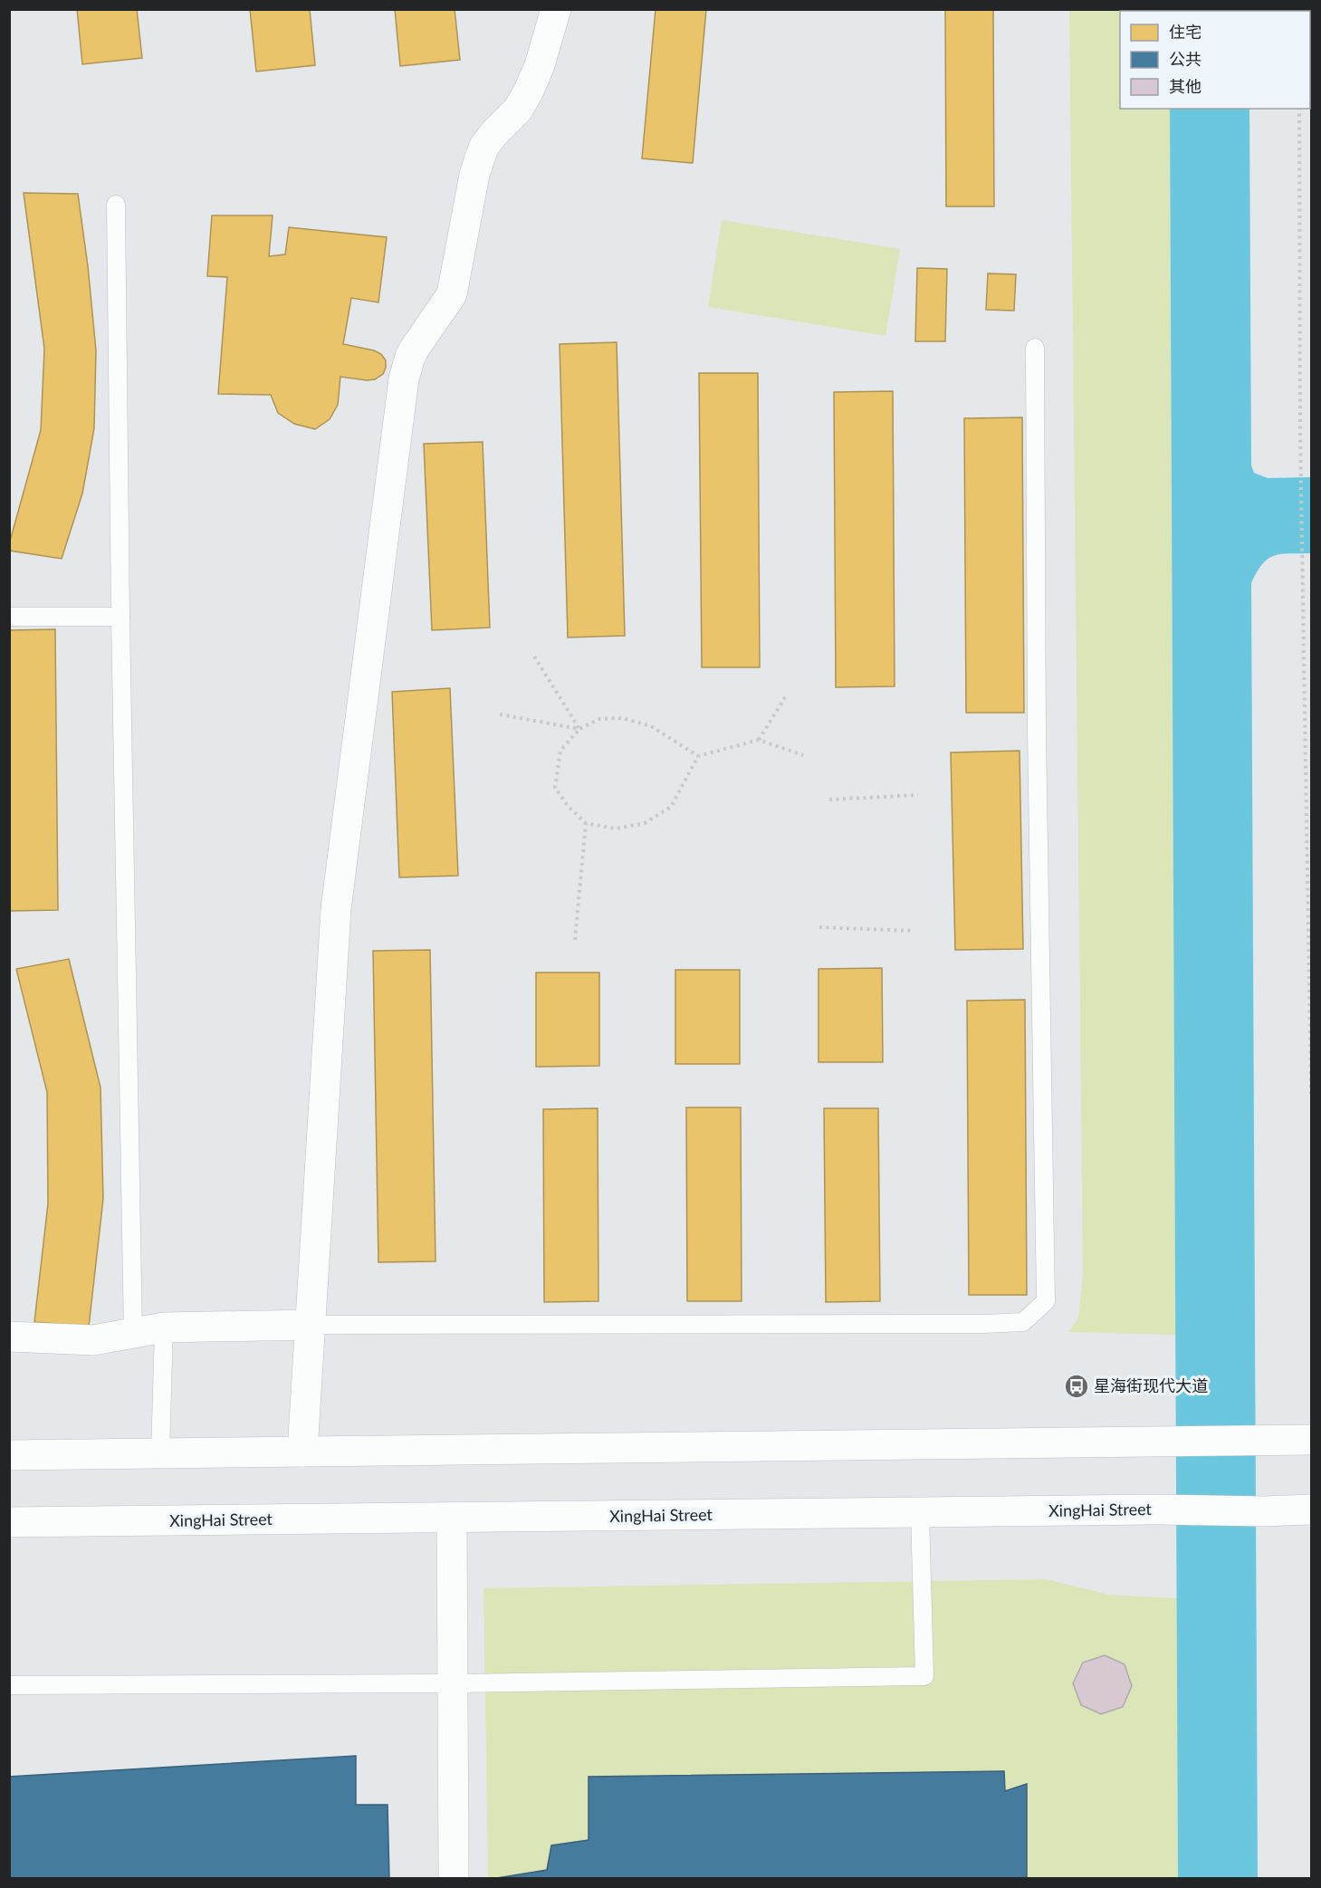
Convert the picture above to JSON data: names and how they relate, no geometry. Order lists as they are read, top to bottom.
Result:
{
  "streets": {
    "main road": ["XingHai Street"]
  },
  "places": {
    "bus stop": ["星海街现代大道"]
  },
  "legend": ["住宅", "公共", "其他"]
}
